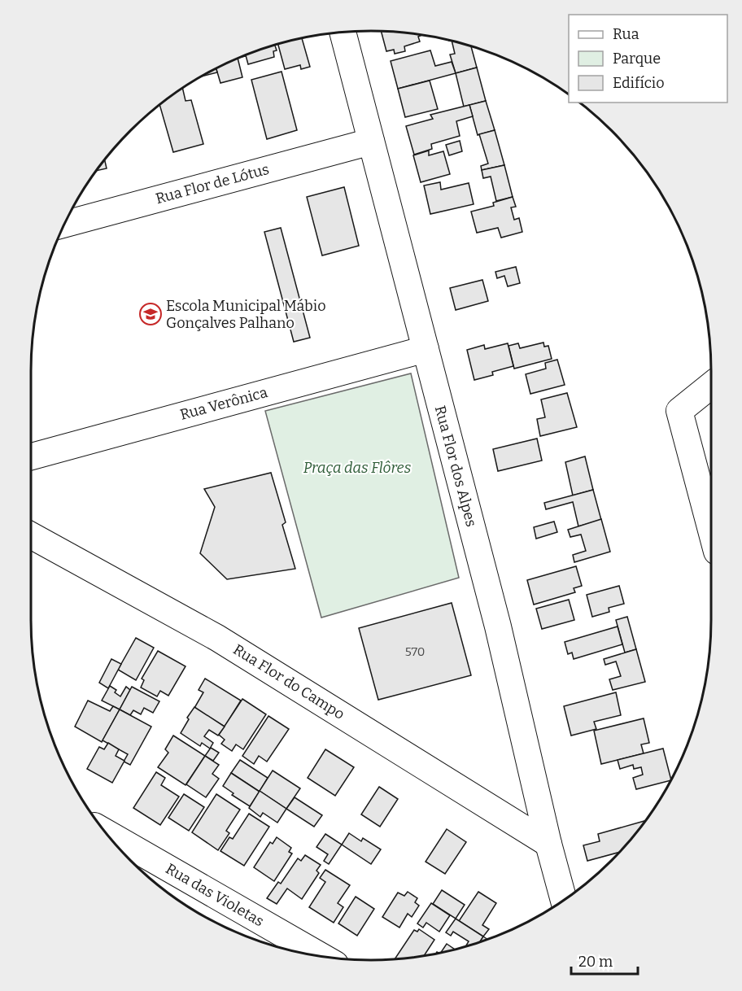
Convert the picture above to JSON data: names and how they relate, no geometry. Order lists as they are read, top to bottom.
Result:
{
  "streets": {
    "street": [
      "Rua Flor de Lótus",
      "Rua Verônica",
      "Rua Flor dos Alpes",
      "Rua Flor do Campo",
      "Rua das Violetas"
    ]
  },
  "crossings": [
    ["Rua Flor de Lótus", "Rua Flor dos Alpes"],
    ["Rua Verônica", "Rua Flor dos Alpes"],
    ["Rua Flor dos Alpes", "Rua Flor do Campo"]
  ],
  "parks": ["Praça das Flôres"],
  "places": {
    "school or university": ["Escola Municipal Mábio Gonçalves Palhano"]
  },
  "house_numbers": ["570"],
  "legend": ["Rua", "Parque", "Edifício"],
  "scale_bar": "20 m"
}
